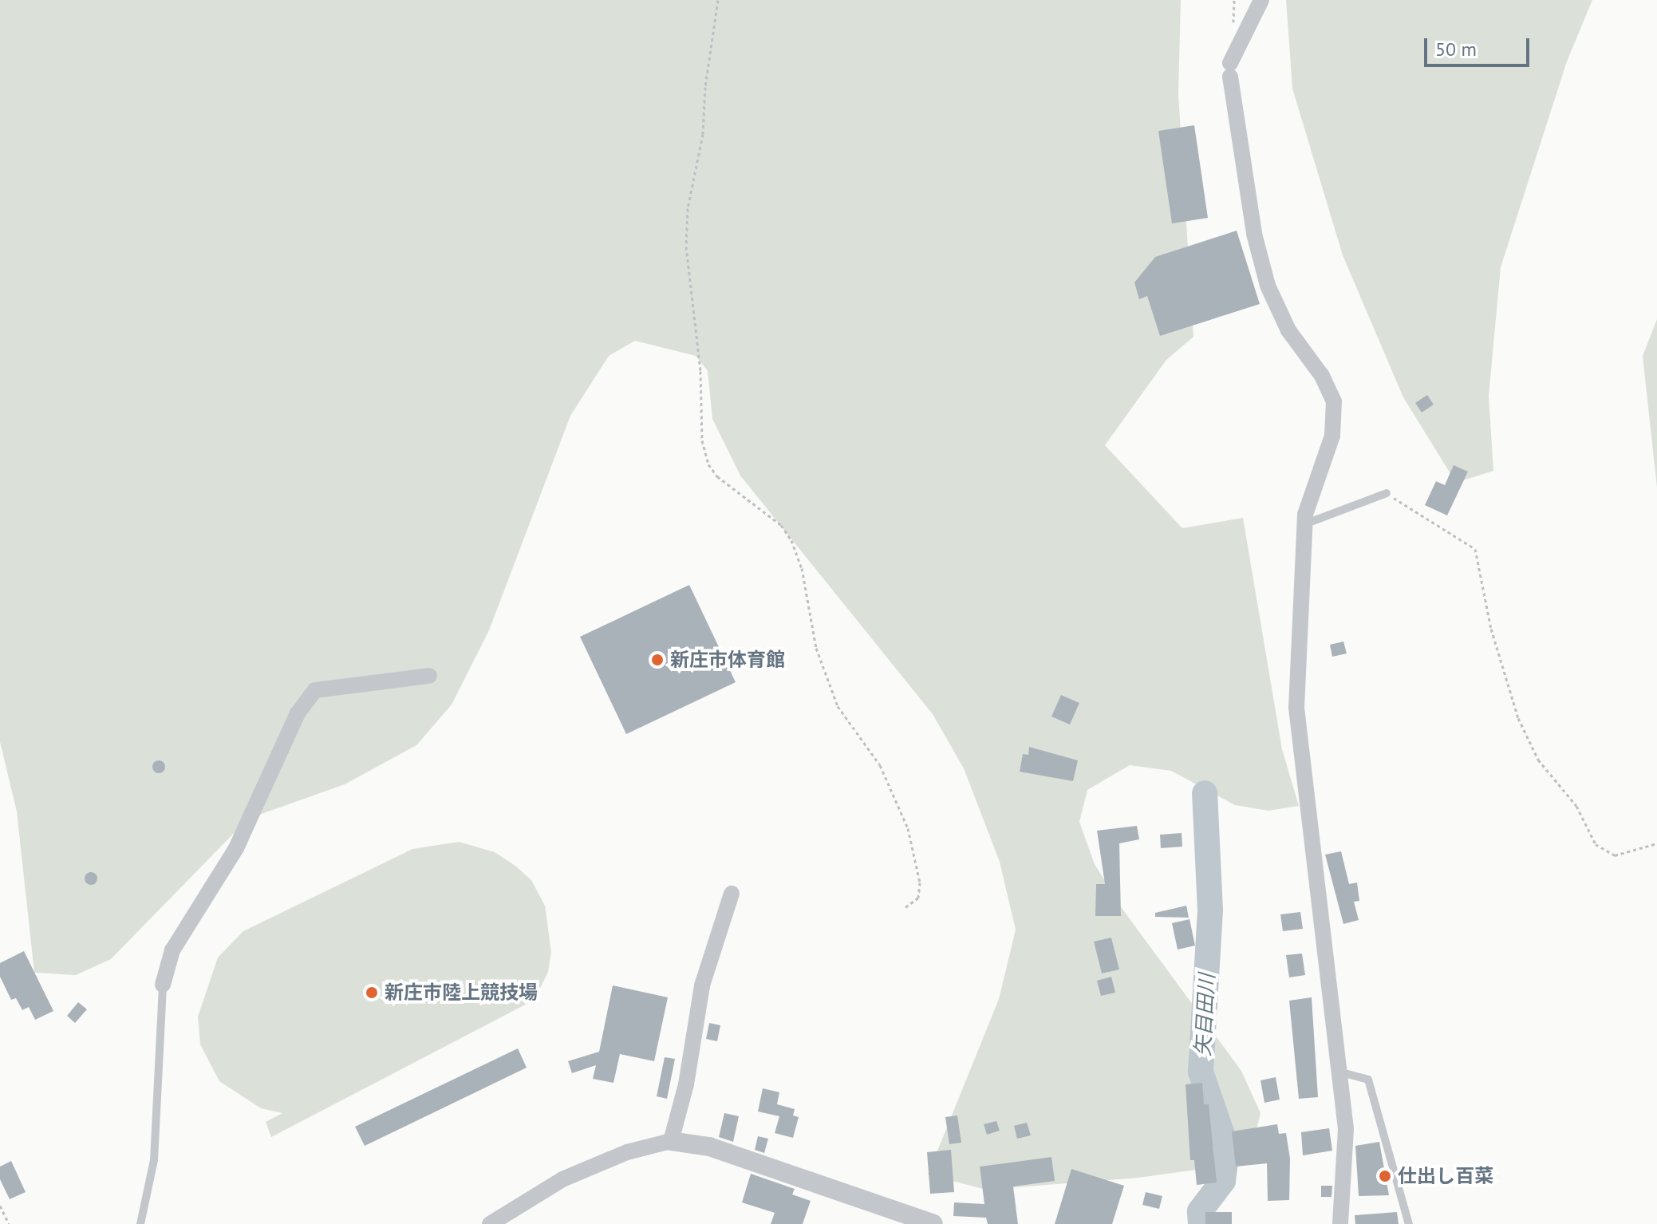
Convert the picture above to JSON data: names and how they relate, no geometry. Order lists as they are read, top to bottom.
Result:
{
  "water": ["矢目田川"],
  "places": ["新庄市体育館", "新庄市陸上競技場", "仕出し百菜"],
  "scale_bar": "50 m"
}
